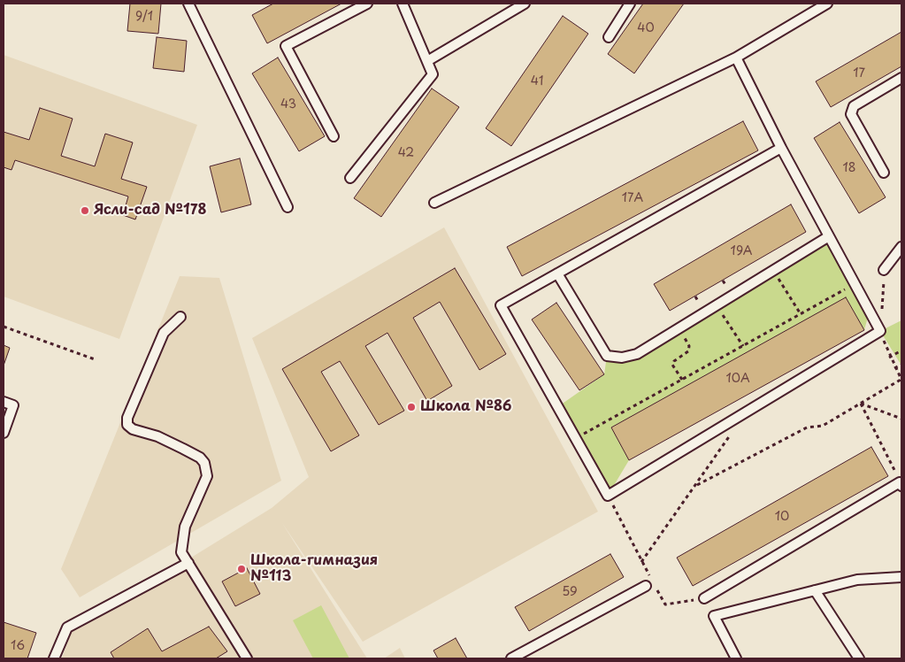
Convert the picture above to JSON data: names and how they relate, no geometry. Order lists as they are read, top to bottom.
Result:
{
  "places": ["Ясли-сад №178", "Школа №86", "Школа-гимназия №113"],
  "house_numbers": [
    "9/1",
    "40",
    "17",
    "41",
    "43",
    "42",
    "18",
    "17А",
    "19А",
    "10А",
    "10",
    "59",
    "16"
  ]
}
